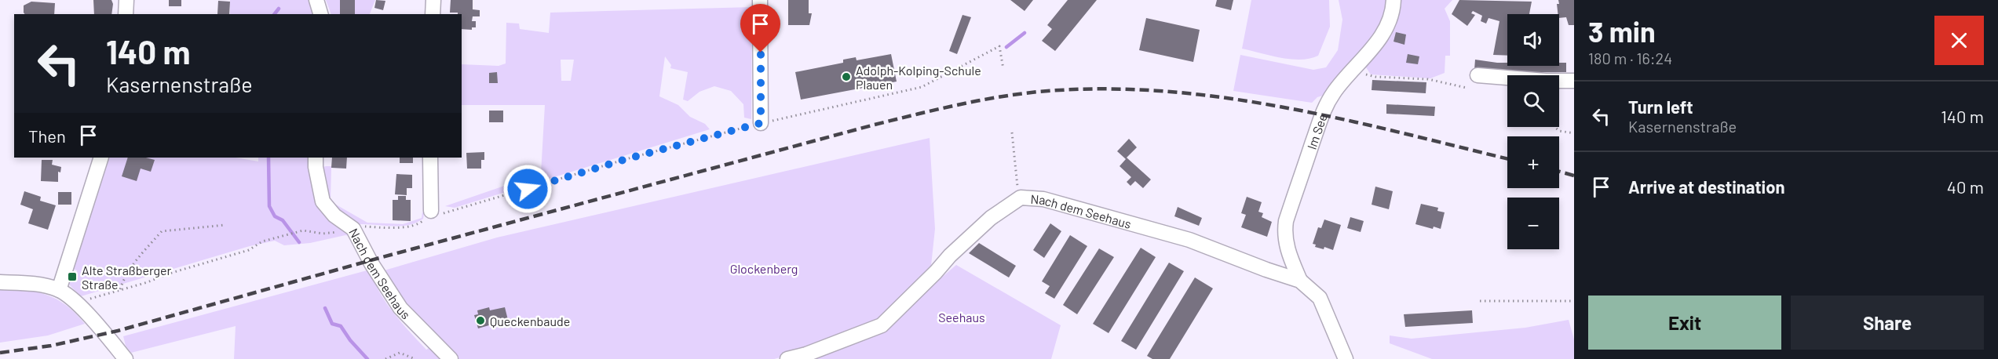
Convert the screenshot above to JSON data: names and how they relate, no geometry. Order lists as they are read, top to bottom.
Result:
{
  "streets": {
    "street": ["Im See", "Nach dem Seehaus"]
  },
  "crossings": [
    ["Im See", "Nach dem Seehaus"]
  ],
  "parks": ["Glockenberg", "Seehaus"],
  "places": {
    "other": ["Adolph-Kolping-Schule Plauen", "Queckenbaude"],
    "transit": ["Alte Straßberger Straße"]
  },
  "page": {
    "heading": ["3 min", "180 m · 16:24"],
    "map_buttons": ["+", "−"],
    "turn": ["140 m", "Kasernenstraße"],
    "list": [
      {
        "name": "Turn left",
        "note": "Kasernenstraße",
        "value": "140 m"
      },
      {
        "name": "Arrive at destination",
        "value": "40 m"
      }
    ],
    "then": "Then",
    "buttons": ["Exit", "Share"]
  }
}
